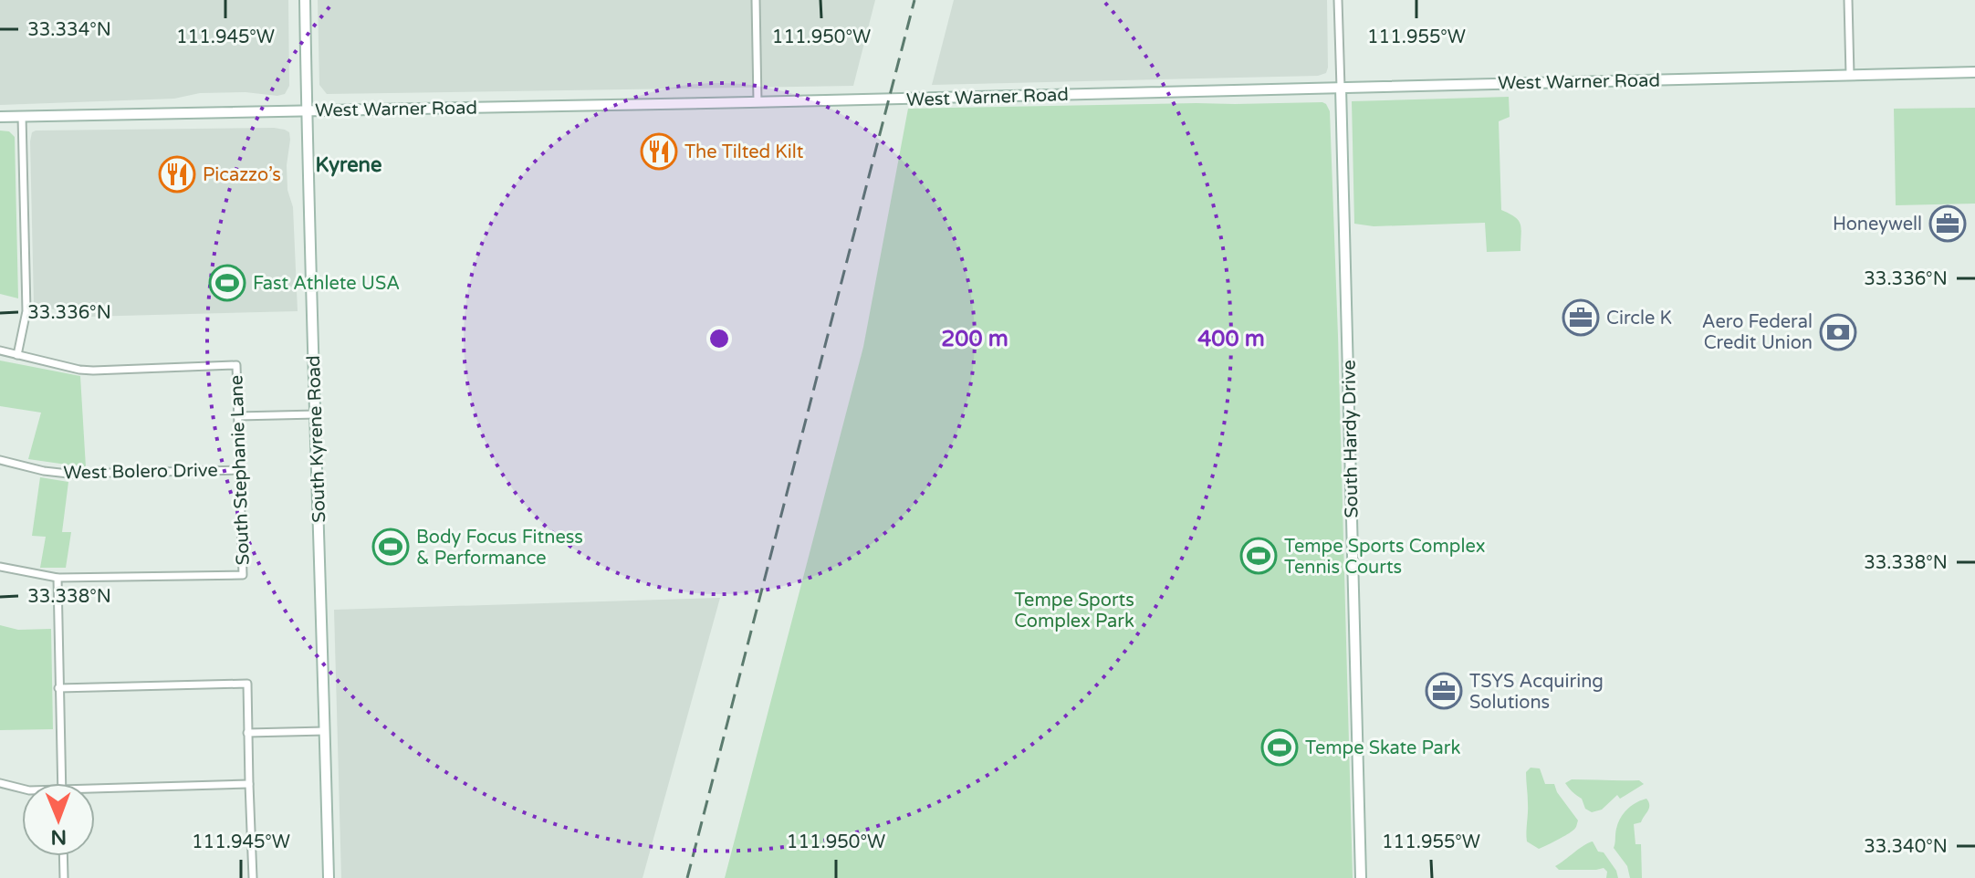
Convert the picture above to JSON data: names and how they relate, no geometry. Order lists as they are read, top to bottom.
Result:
{
  "streets": {
    "main road": ["West Warner Road", "South Kyrene Road", "South Hardy Drive"],
    "street": ["South Stephanie Lane", "West Bolero Drive"]
  },
  "crossings": [
    ["West Warner Road", "South Kyrene Road"],
    ["West Warner Road", "South Hardy Drive"],
    ["South Stephanie Lane", "West Bolero Drive"]
  ],
  "districts": ["Kyrene"],
  "parks": ["Tempe Sports Complex Park"],
  "places": {
    "restaurant": ["The Tilted Kilt", "Picazzo’s"],
    "office": ["Honeywell", "Circle K", "TSYS Acquiring Solutions"],
    "sports": [
      "Fast Athlete USA",
      "Body Focus Fitness & Performance",
      "Tempe Sports Complex Tennis Courts",
      "Tempe Skate Park"
    ],
    "bank": ["Aero Federal Credit Union"]
  },
  "north": "bottom",
  "coordinates": [
    "33.334°N",
    "111.945°W",
    "111.950°W",
    "111.955°W",
    "33.336°N",
    "33.338°N",
    "33.340°N"
  ],
  "rings": ["200 m", "400 m"]
}
